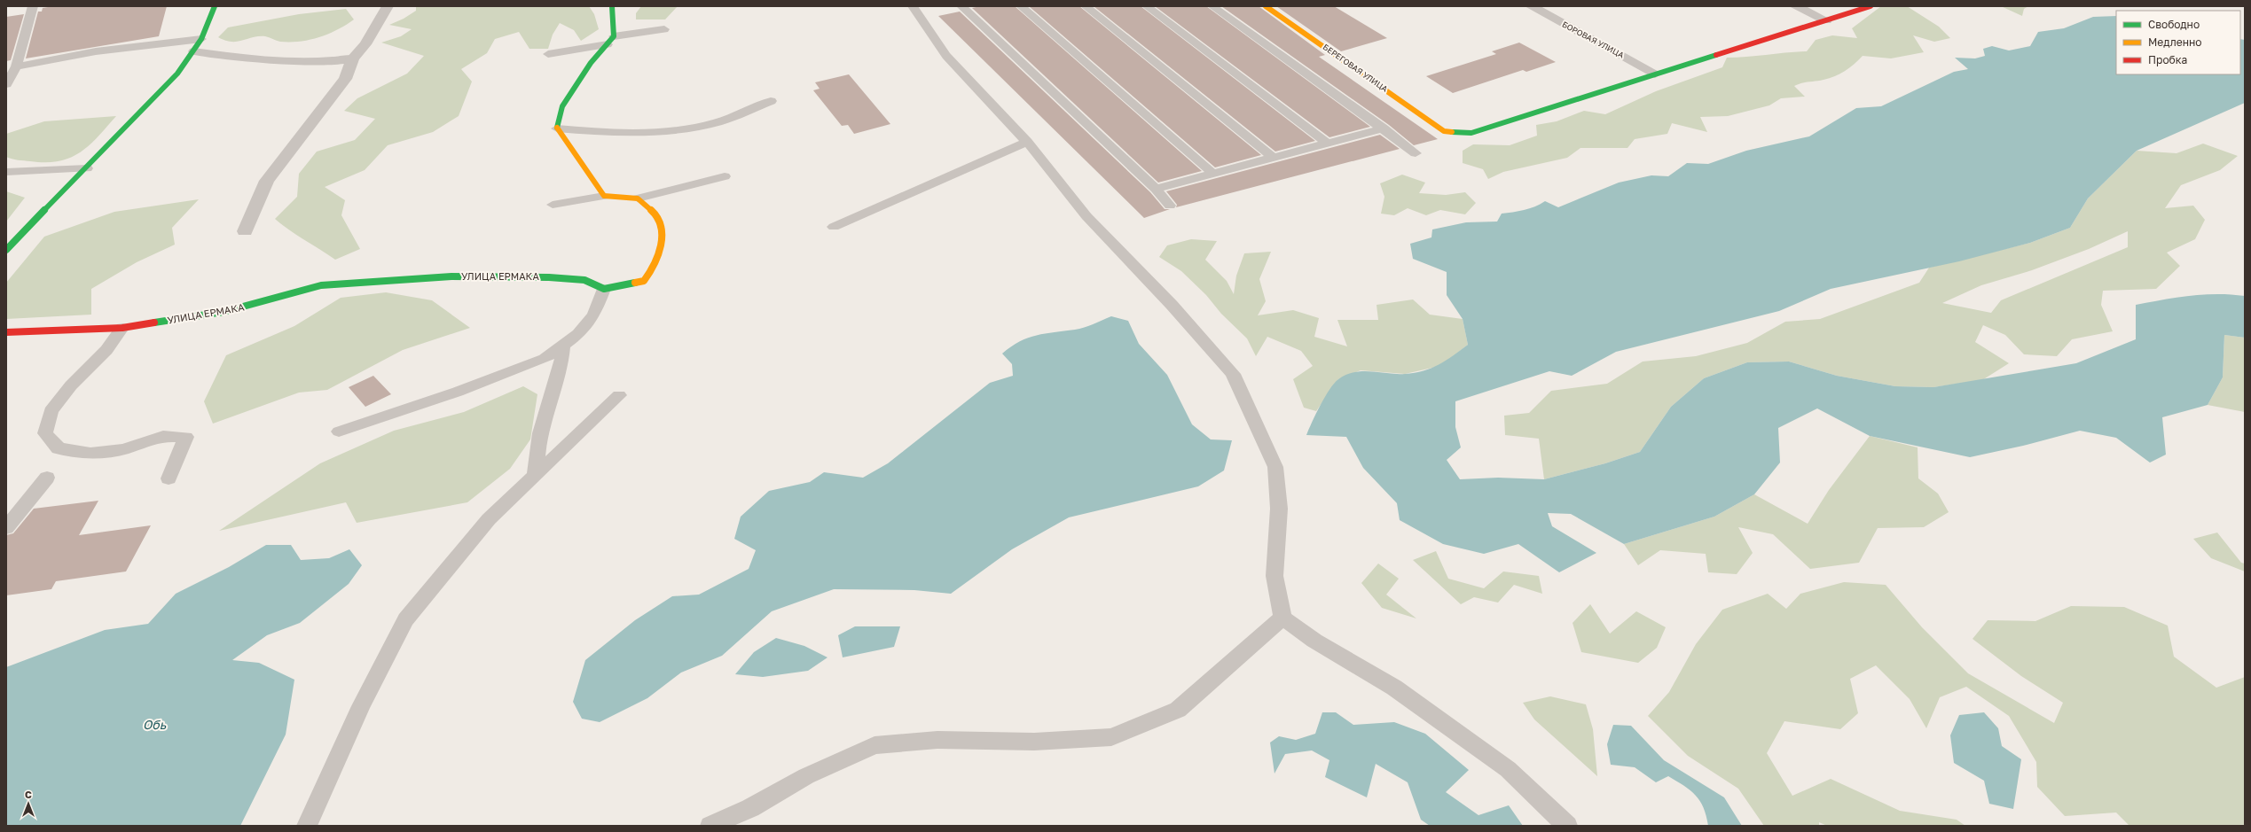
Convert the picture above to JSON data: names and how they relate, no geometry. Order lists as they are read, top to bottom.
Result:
{
  "streets": {
    "street": ["БОРОВАЯ УЛИЦА", "БЕРЕГОВАЯ УЛИЦА", "УЛИЦА ЕРМАКА"]
  },
  "crossings": [
    ["БОРОВАЯ УЛИЦА", "БЕРЕГОВАЯ УЛИЦА"]
  ],
  "water": ["Обь"],
  "legend": ["Свободно", "Медленно", "Пробка"],
  "north": "top"
}
